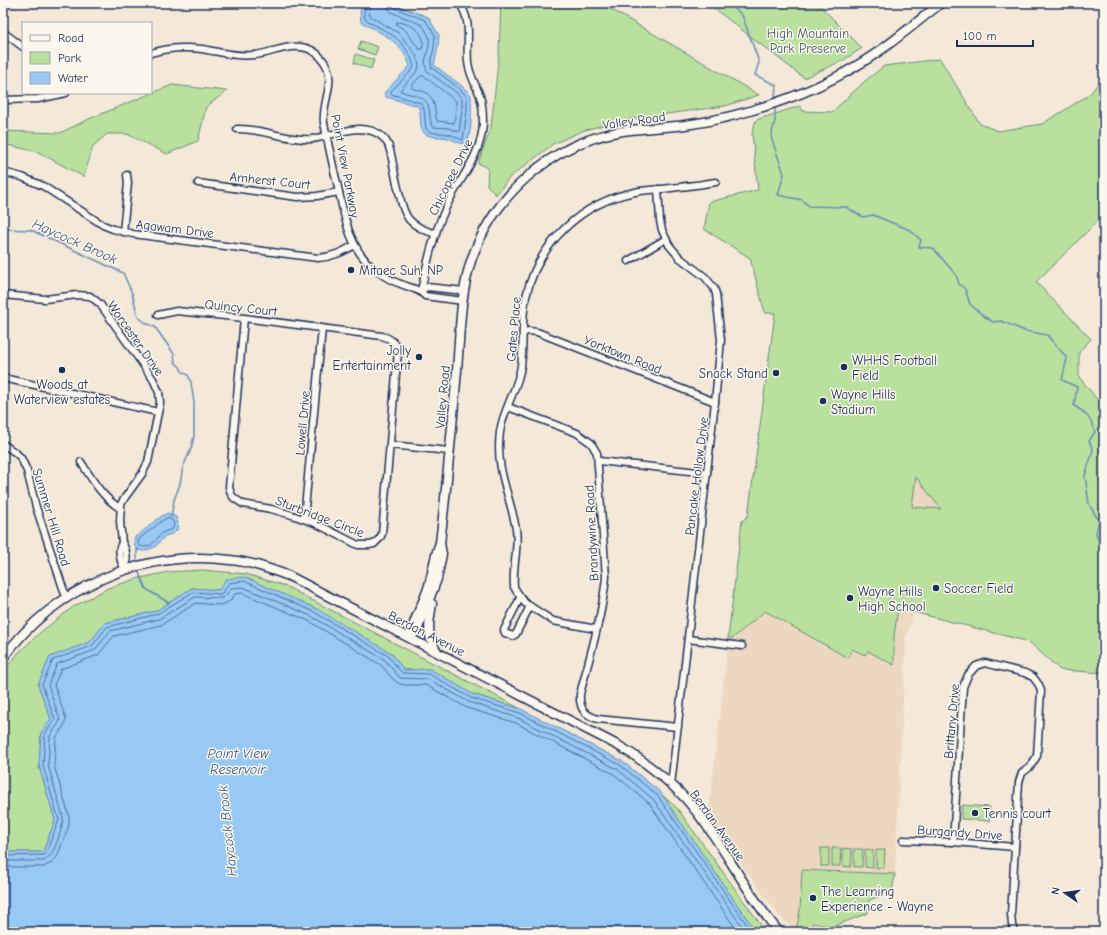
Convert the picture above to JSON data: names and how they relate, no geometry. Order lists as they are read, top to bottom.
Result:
{
  "streets": {
    "main road": ["Valley Road", "Berdan Avenue"],
    "street": [
      "Point View Parkway",
      "Chicopee Drive",
      "Amherst Court",
      "Agawam Drive",
      "Quincy Court",
      "Gates Place",
      "Worcester Drive",
      "Yorktown Road",
      "Lowell Drive",
      "Pancake Hollow Drive",
      "Sturbridge Circle",
      "Summer Hill Road",
      "Brandywine Road",
      "Brittany Drive",
      "Burgandy Drive"
    ]
  },
  "crossings": [
    ["Valley Road", "Point View Parkway"],
    ["Valley Road", "Berdan Avenue"],
    ["Point View Parkway", "Chicopee Drive"],
    ["Point View Parkway", "Amherst Court"],
    ["Point View Parkway", "Agawam Drive"],
    ["Quincy Court", "Lowell Drive"],
    ["Quincy Court", "Sturbridge Circle"],
    ["Gates Place", "Yorktown Road"],
    ["Gates Place", "Pancake Hollow Drive"],
    ["Gates Place", "Brandywine Road"],
    ["Worcester Drive", "Berdan Avenue"],
    ["Yorktown Road", "Pancake Hollow Drive"],
    ["Lowell Drive", "Sturbridge Circle"],
    ["Pancake Hollow Drive", "Brandywine Road"],
    ["Pancake Hollow Drive", "Berdan Avenue"],
    ["Summer Hill Road", "Berdan Avenue"],
    ["Brittany Drive", "Burgandy Drive"]
  ],
  "water": ["Haycock Brook", "Point View Reservoir"],
  "parks": ["High Mountain Park Preserve"],
  "places": [
    "Mitaec Suh, NP",
    "Jolly Entertainment",
    "WHHS Football Field",
    "Woods at Waterview estates",
    "Snack Stand",
    "Wayne Hills Stadium",
    "Soccer Field",
    "Wayne Hills High School",
    "Tennis court",
    "The Learning Experience - Wayne"
  ],
  "legend": ["Road", "Park", "Water"],
  "scale_bar": "100 m",
  "north": "left"
}
